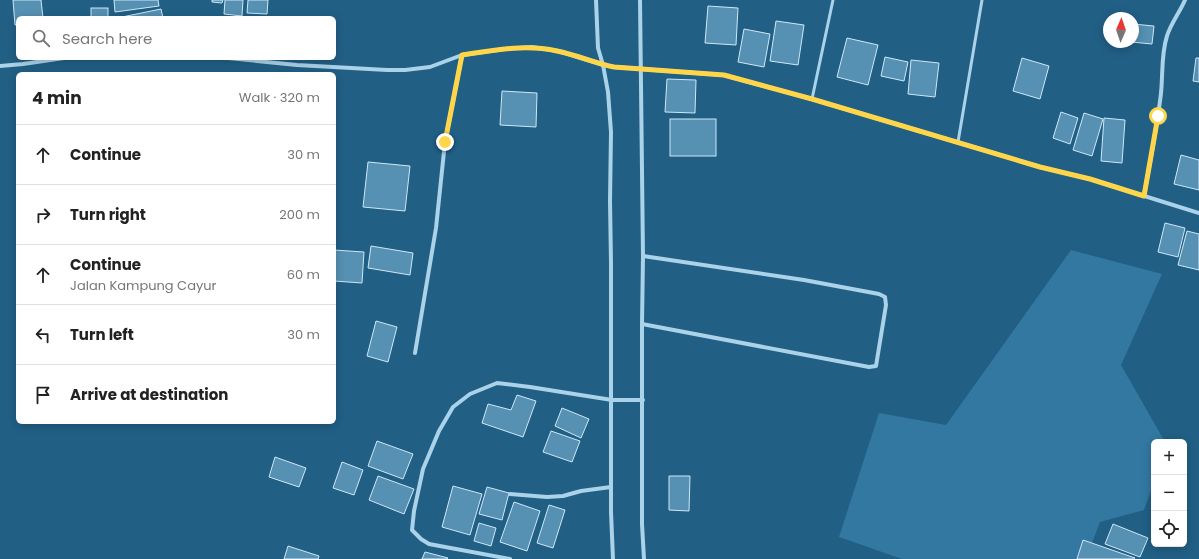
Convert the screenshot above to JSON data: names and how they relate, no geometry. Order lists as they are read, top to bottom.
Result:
{
  "north": "top",
  "page": {
    "search": "Search here",
    "heading": ["4 min", "Walk · 320 m"],
    "list": [
      ["Continue", "30 m"],
      ["Turn right", "200 m"],
      ["Continue", "Jalan Kampung Cayur", "60 m"],
      ["Turn left", "30 m"],
      "Arrive at destination"
    ],
    "map_buttons": ["+", "−"]
  }
}
